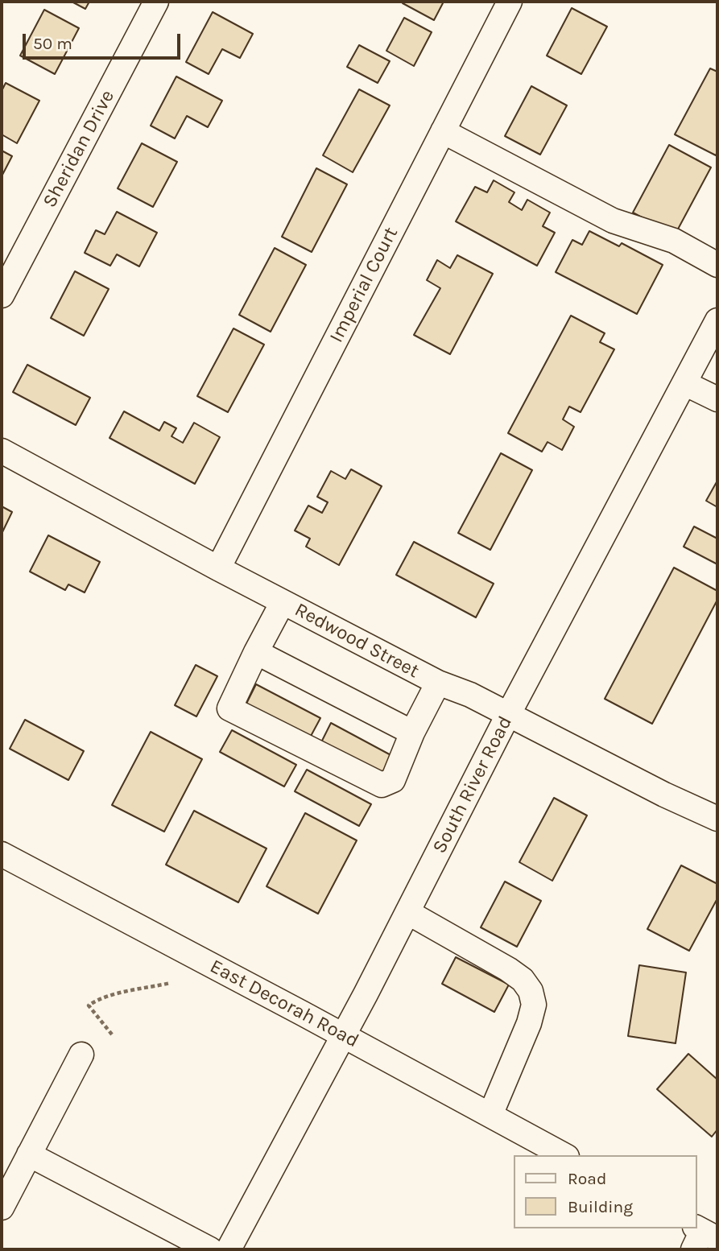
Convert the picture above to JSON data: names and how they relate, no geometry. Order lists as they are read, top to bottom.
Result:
{
  "streets": {
    "street": [
      "Sheridan Drive",
      "Imperial Court",
      "Redwood Street",
      "South River Road",
      "East Decorah Road"
    ]
  },
  "crossings": [
    ["Imperial Court", "Redwood Street"],
    ["Redwood Street", "South River Road"],
    ["South River Road", "East Decorah Road"]
  ],
  "legend": ["Road", "Building"],
  "scale_bar": "50 m"
}
